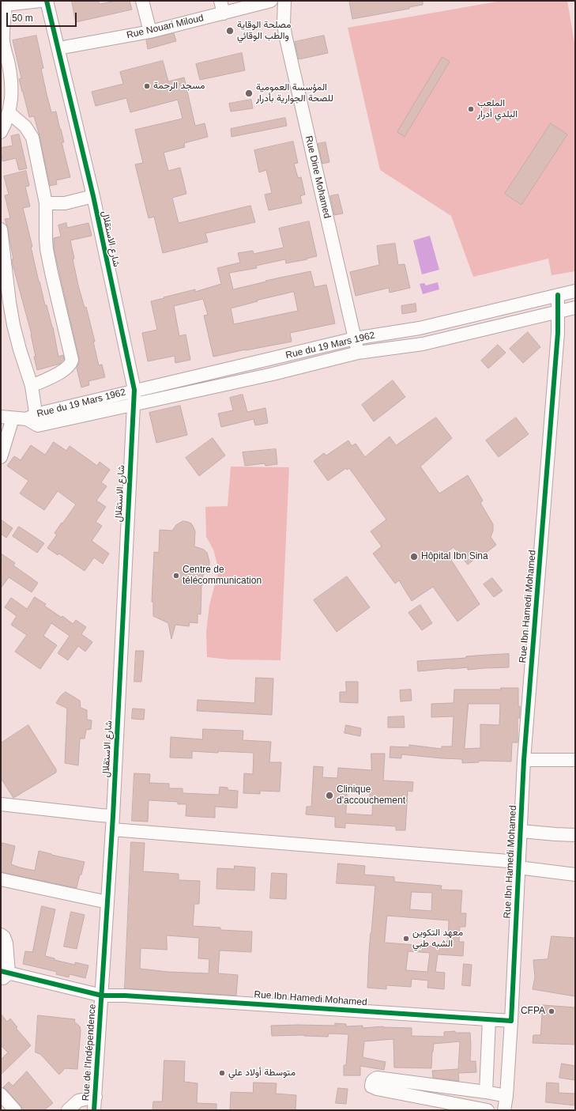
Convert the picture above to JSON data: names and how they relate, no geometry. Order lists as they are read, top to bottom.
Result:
{
  "streets": {
    "street": [
      "Rue Nouari Miloud",
      "Rue Dine Mohamed",
      "شارع الاستقلال",
      "Rue du 19 Mars 1962",
      "Rue Ibn Hamedi Mohamed",
      "Rue de l'Indépendence"
    ]
  },
  "crossings": [
    ["Rue Nouari Miloud", "شارع الاستقلال"],
    ["Rue Dine Mohamed", "Rue du 19 Mars 1962"],
    ["شارع الاستقلال", "Rue du 19 Mars 1962"],
    ["شارع الاستقلال", "Rue Ibn Hamedi Mohamed"],
    ["شارع الاستقلال", "Rue de l'Indépendence"],
    ["Rue du 19 Mars 1962", "Rue Ibn Hamedi Mohamed"],
    ["Rue Ibn Hamedi Mohamed", "Rue de l'Indépendence"]
  ],
  "places": [
    "مصلحة الوقاية والطب الوقائي",
    "مسجد الرحمة",
    "المؤسسة العمومية للصحة الجوارية بأدرار",
    "الملعب البلدي أدرار",
    "Hôpital Ibn Sina",
    "Centre de télécommunication",
    "Clinique d'accouchement",
    "معهد التكوين الشبه طبي",
    "CFPA",
    "متوسطة أولاد علي"
  ],
  "scale_bar": "50 m"
}
